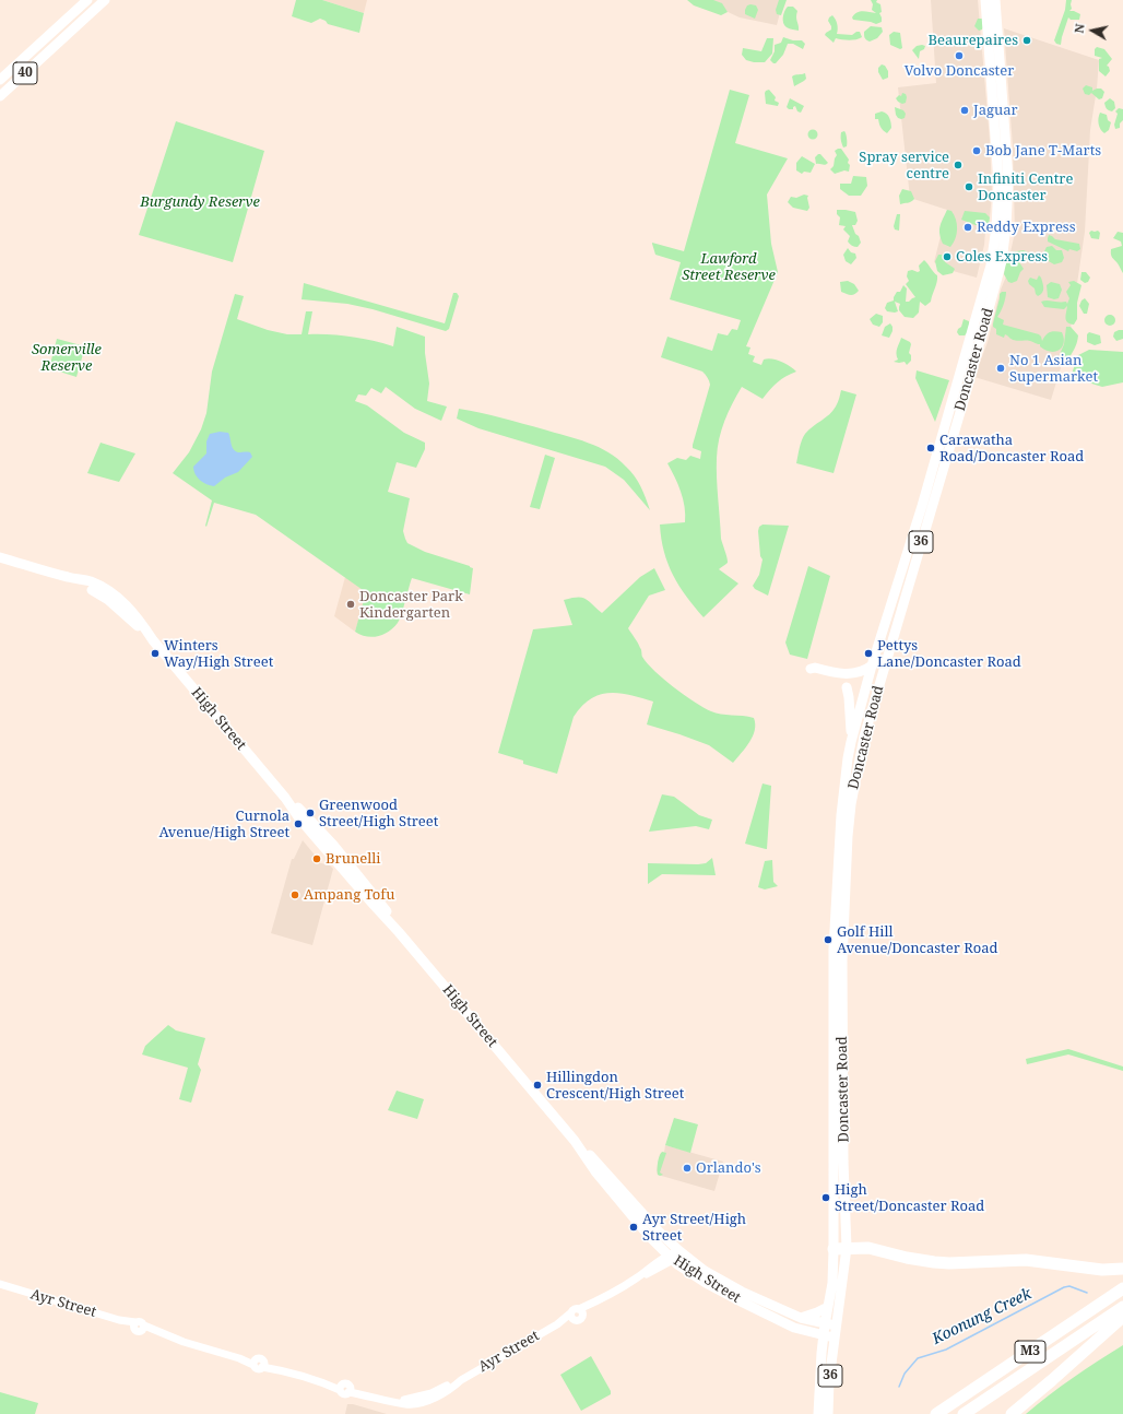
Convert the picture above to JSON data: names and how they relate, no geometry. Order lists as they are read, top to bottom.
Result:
{
  "streets": {
    "highway": ["M3"],
    "main road": [
      "40",
      "Doncaster Road",
      "36",
      "High Street"
    ],
    "street": ["Ayr Street"]
  },
  "crossings": [
    ["Doncaster Road", "High Street"],
    ["High Street", "Ayr Street"]
  ],
  "water": ["Koonung Creek"],
  "parks": ["Burgundy Reserve", "Lawford Street Reserve", "Somerville Reserve"],
  "places": [
    "Beaurepaires",
    "Volvo Doncaster",
    "Jaguar",
    "Bob Jane T-Marts",
    "Spray service centre",
    "Infiniti Centre Doncaster",
    "Reddy Express",
    "Coles Express",
    "No 1 Asian Supermarket",
    "Carawatha Road/Doncaster Road",
    "Doncaster Park Kindergarten",
    "Winters Way/High Street",
    "Pettys Lane/Doncaster Road",
    "Greenwood Street/High Street",
    "Curnola Avenue/High Street",
    "Brunelli",
    "Ampang Tofu",
    "Golf Hill Avenue/Doncaster Road",
    "Hillingdon Crescent/High Street",
    "Orlando's",
    "High Street/Doncaster Road",
    "Ayr Street/High Street"
  ],
  "north": "left"
}
